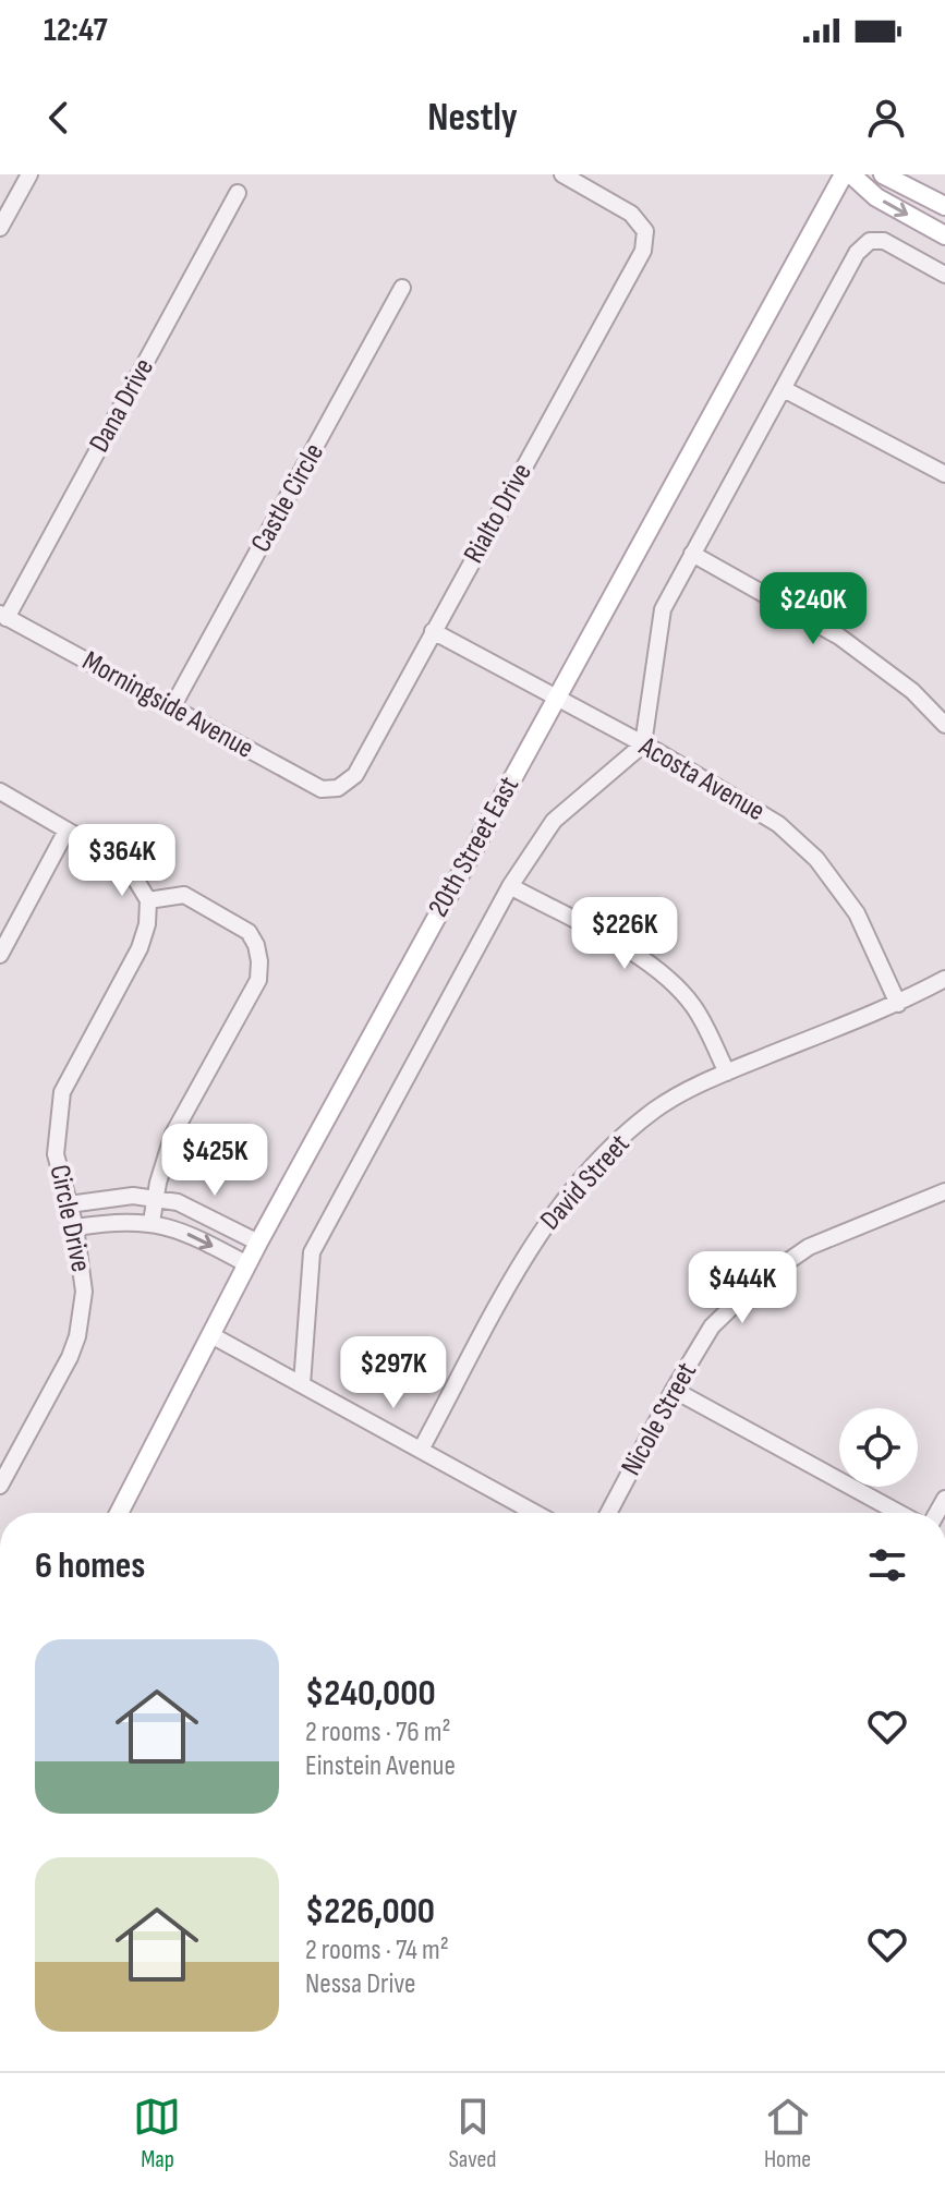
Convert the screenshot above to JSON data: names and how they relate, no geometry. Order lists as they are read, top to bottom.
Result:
{
  "streets": {
    "main road": ["20th Street East"],
    "street": [
      "Dana Drive",
      "Castle Circle",
      "Rialto Drive",
      "Morningside Avenue",
      "Acosta Avenue",
      "David Street",
      "Circle Drive",
      "Nicole Street"
    ]
  },
  "crossings": [
    ["Dana Drive", "Morningside Avenue"],
    ["Castle Circle", "Morningside Avenue"],
    ["Rialto Drive", "Morningside Avenue"],
    ["Rialto Drive", "Acosta Avenue"],
    ["Acosta Avenue", "20th Street East"],
    ["Acosta Avenue", "David Street"]
  ],
  "page": {
    "status": "12:47",
    "header": "Nestly",
    "price": [
      "$240K",
      "$364K",
      "$226K",
      "$425K",
      "$444K",
      "$297K"
    ],
    "heading": "6 homes",
    "list": [
      {
        "name": "$240,000",
        "note": "2 rooms · 76 m² · Einstein Avenue"
      },
      {
        "name": "$226,000",
        "note": "2 rooms · 74 m² · Nessa Drive"
      }
    ],
    "tabs": ["Map", "Saved", "Home"]
  }
}
